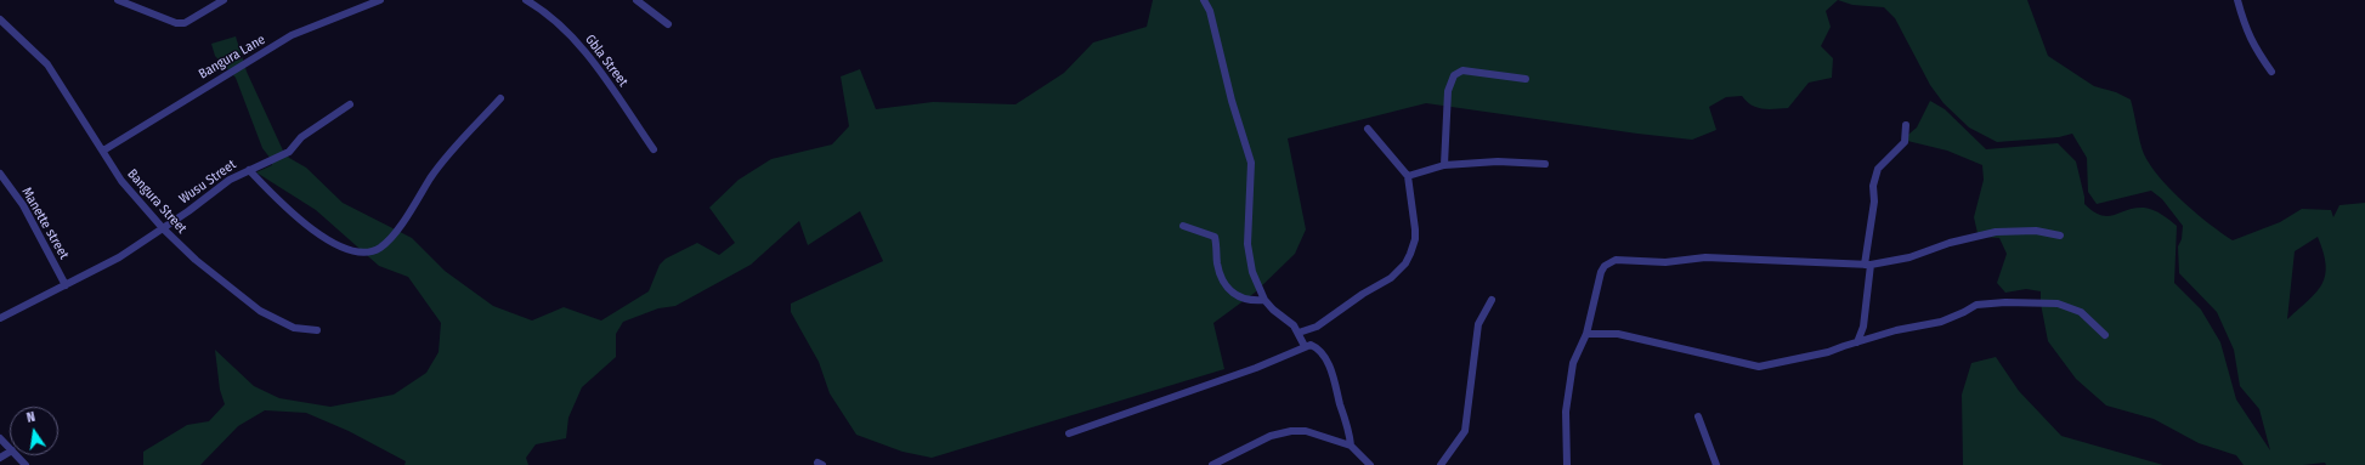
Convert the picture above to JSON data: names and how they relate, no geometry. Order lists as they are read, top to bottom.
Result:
{
  "streets": {
    "street": [
      "Bangura Lane",
      "Gbla Street",
      "Wusu Street",
      "Bangura Street",
      "Manette street"
    ]
  },
  "crossings": [
    ["Bangura Lane", "Bangura Street"],
    ["Wusu Street", "Bangura Street"],
    ["Wusu Street", "Manette street"]
  ],
  "north": "top"
}
